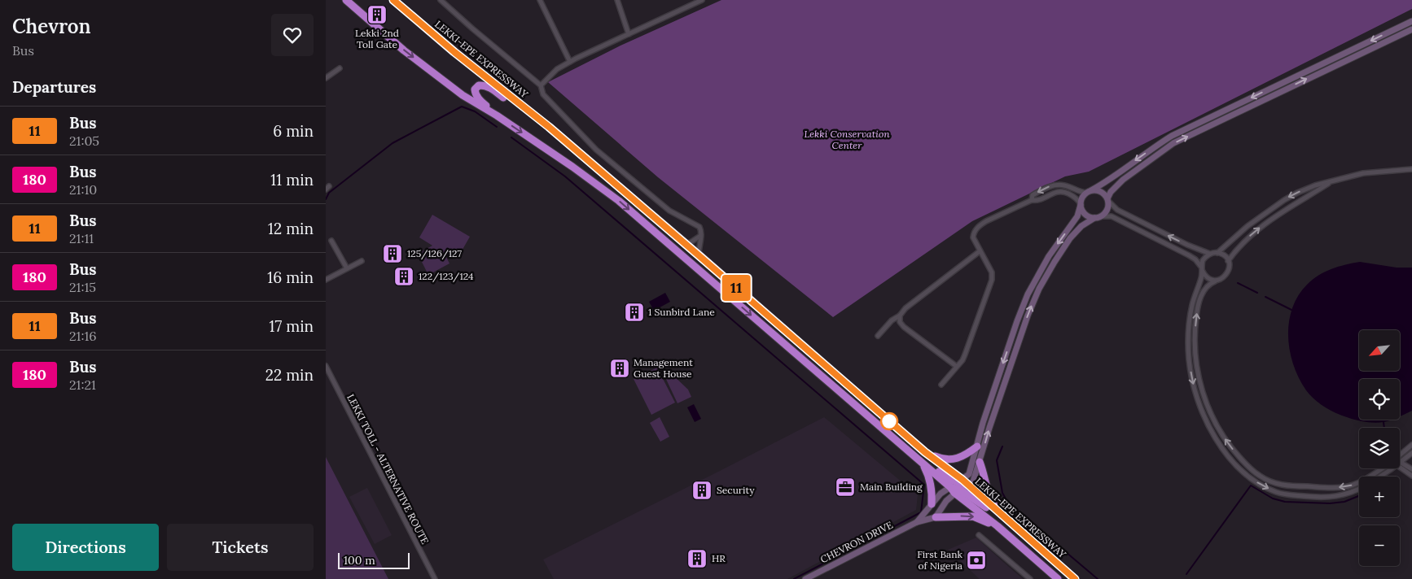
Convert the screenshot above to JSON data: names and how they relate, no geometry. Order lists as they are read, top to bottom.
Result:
{
  "streets": {
    "highway": ["LEKKI-EPE EXPRESSWAY"],
    "street": ["LEKKI TOLL - ALTERNATIVE ROUTE", "CHEVRON DRIVE"]
  },
  "crossings": [
    ["LEKKI-EPE EXPRESSWAY", "CHEVRON DRIVE"]
  ],
  "parks": ["Lekki Conservation Center"],
  "places": {
    "building": [
      "Lekki 2nd Toll Gate",
      "125/126/127",
      "122/123/124",
      "1 Sunbird Lane",
      "Management Guest House",
      "Security",
      "HR"
    ],
    "office": ["Main Building"],
    "bank": ["First Bank of Nigeria"]
  },
  "lines": ["bus line 11"],
  "scale_bar": "100 m",
  "north": "bottom left",
  "page": {
    "heading": [
      ["Chevron", "Bus"],
      "Departures"
    ],
    "on_map": "11",
    "list": [
      {
        "mark": "11",
        "name": "Bus",
        "note": "21:05",
        "value": "6 min"
      },
      {
        "mark": "180",
        "name": "Bus",
        "note": "21:10",
        "value": "11 min"
      },
      {
        "mark": "11",
        "name": "Bus",
        "note": "21:11",
        "value": "12 min"
      },
      {
        "mark": "180",
        "name": "Bus",
        "note": "21:15",
        "value": "16 min"
      },
      {
        "mark": "11",
        "name": "Bus",
        "note": "21:16",
        "value": "17 min"
      },
      {
        "mark": "180",
        "name": "Bus",
        "note": "21:21",
        "value": "22 min"
      }
    ],
    "map_buttons": ["+", "−"],
    "buttons": ["Directions", "Tickets"],
    "scale": "100 m"
  }
}
